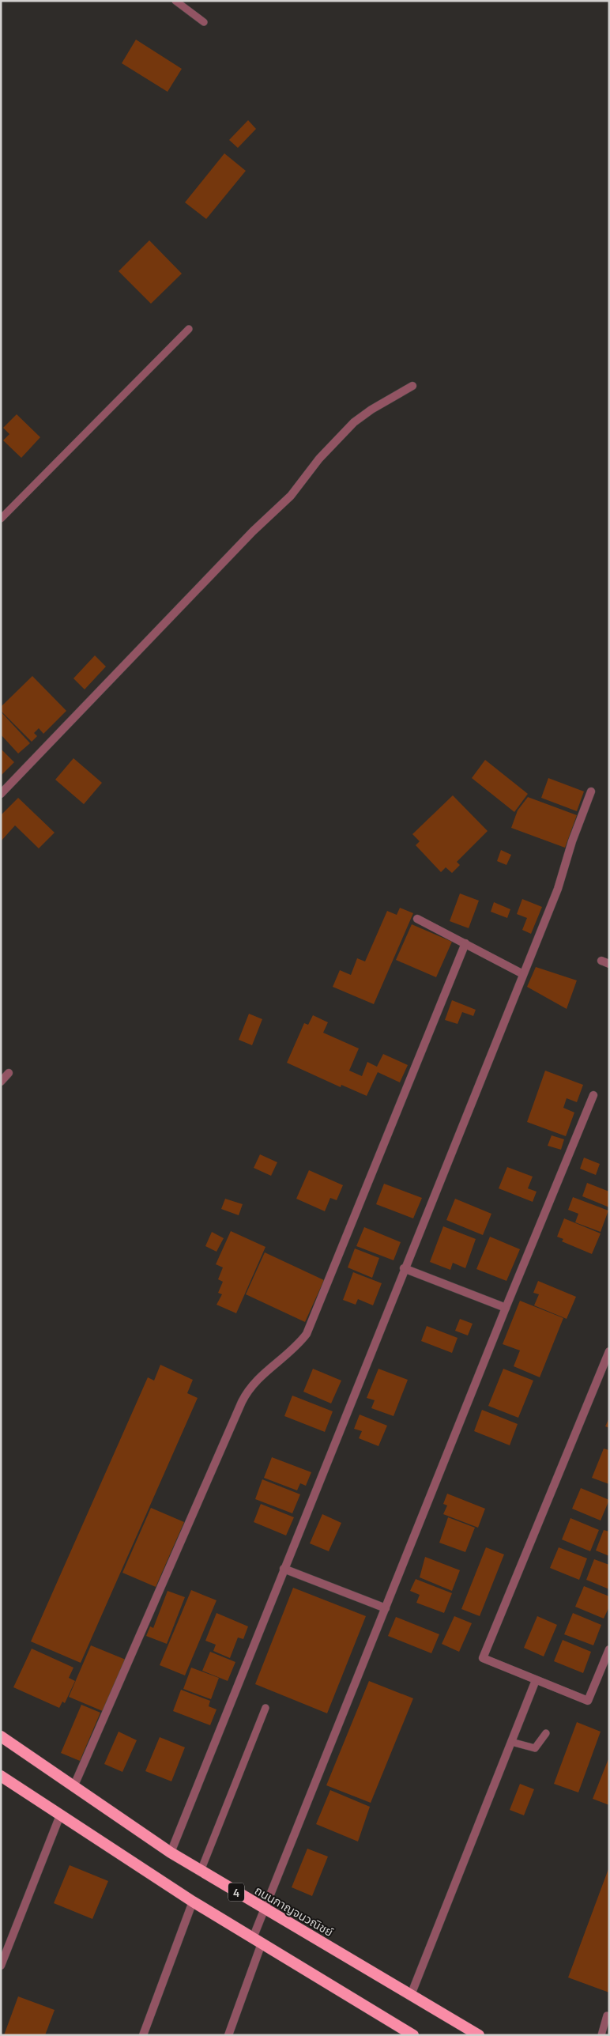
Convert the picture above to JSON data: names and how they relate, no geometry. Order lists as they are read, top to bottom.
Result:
{
  "streets": {
    "highway": ["4", "ถนนกาญจนวณิชย์"]
  }
}
